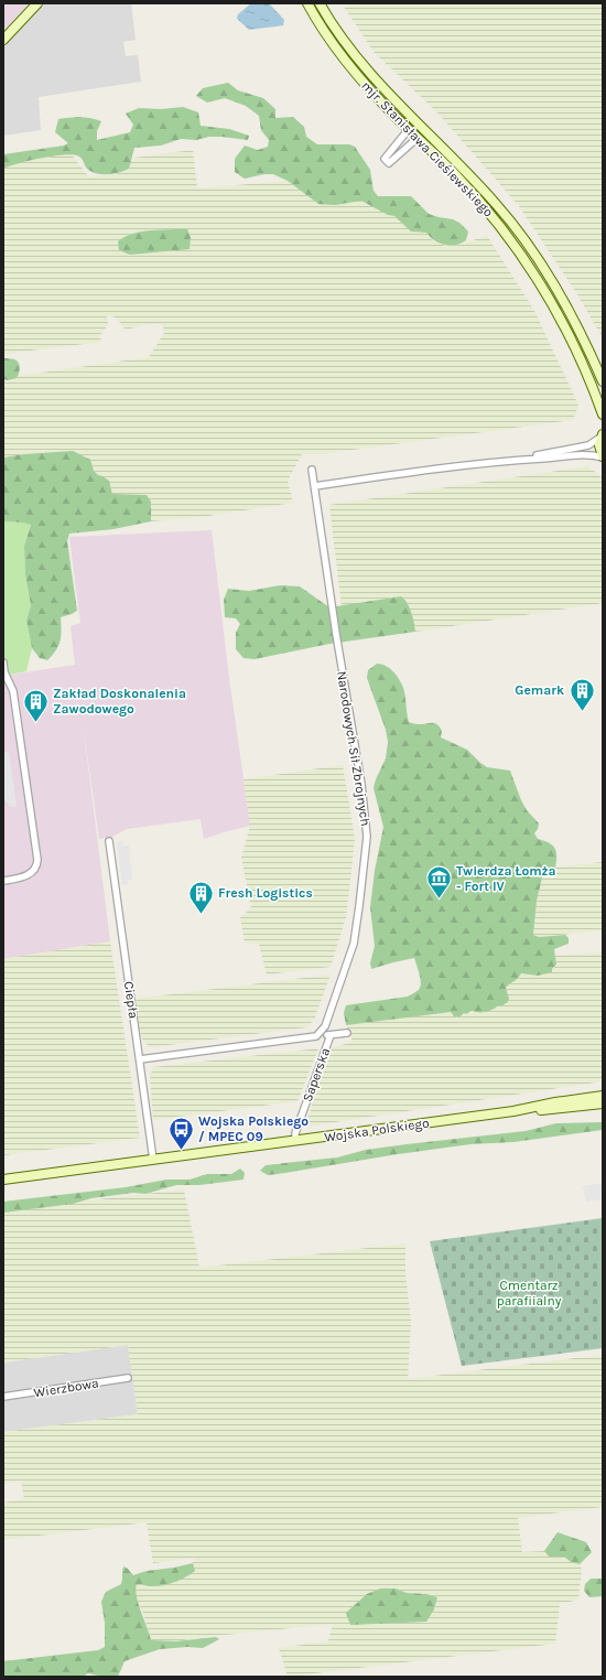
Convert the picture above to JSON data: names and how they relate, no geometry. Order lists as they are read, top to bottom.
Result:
{
  "streets": {
    "main road": ["mjr. Stanisława Cieślewskiego", "Wojska Polskiego"],
    "street": [
      "Narodowych Sił Zbrojnych",
      "Ciepła",
      "Saperska",
      "Wierzbowa"
    ]
  },
  "crossings": [
    ["Ciepła", "Wojska Polskiego"],
    ["Saperska", "Wojska Polskiego"]
  ],
  "parks": ["Cmentarz parafiialny"],
  "places": {
    "building": ["Gemark", "Zakład Doskonalenia Zawodowego", "Fresh Logistics"],
    "museum": ["Twierdza Łomża - Fort IV"],
    "bus stop": ["Wojska Polskiego / MPEC 09"]
  }
}
